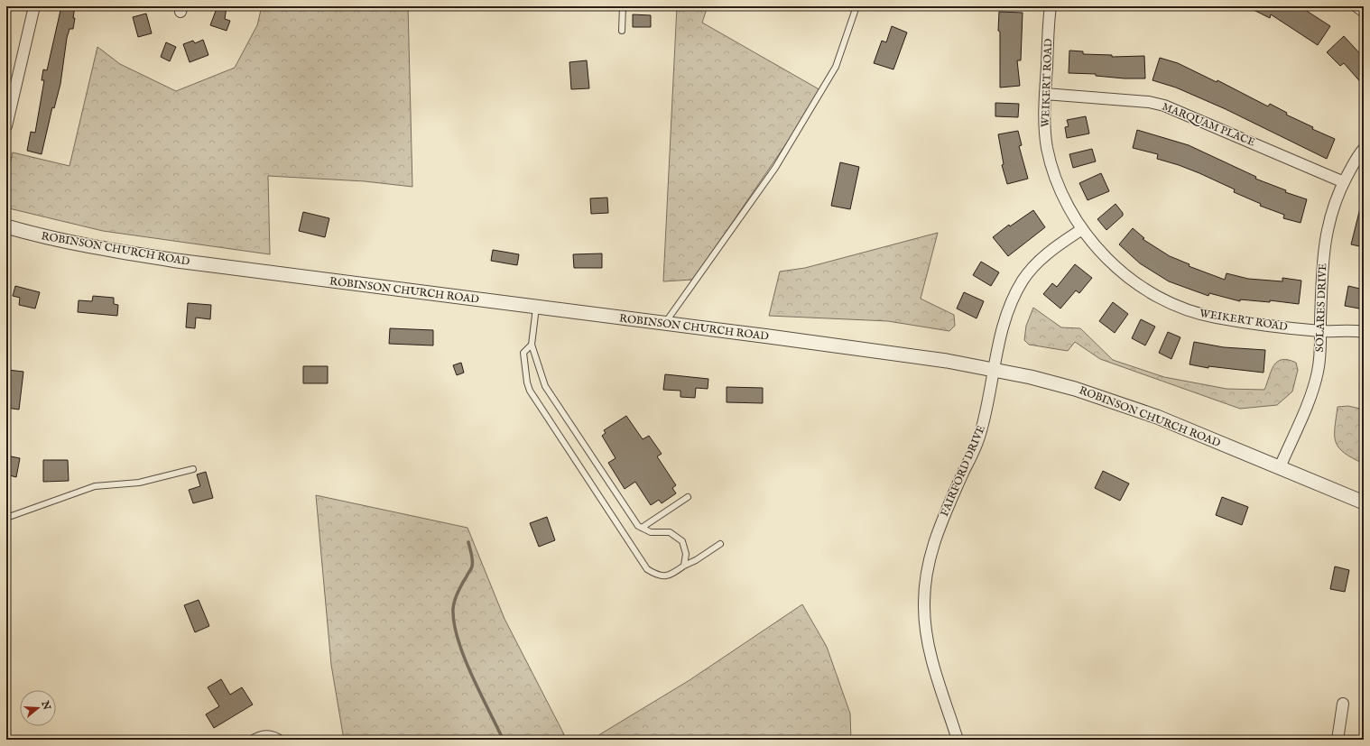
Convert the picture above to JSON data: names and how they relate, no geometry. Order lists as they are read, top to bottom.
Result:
{
  "streets": {
    "street": [
      "WEIKERT ROAD",
      "MARQUAM PLACE",
      "ROBINSON CHURCH ROAD",
      "SOLARES DRIVE",
      "FAIRFORD DRIVE"
    ]
  },
  "crossings": [
    ["WEIKERT ROAD", "MARQUAM PLACE"],
    ["WEIKERT ROAD", "SOLARES DRIVE"],
    ["WEIKERT ROAD", "FAIRFORD DRIVE"],
    ["MARQUAM PLACE", "SOLARES DRIVE"],
    ["ROBINSON CHURCH ROAD", "SOLARES DRIVE"],
    ["ROBINSON CHURCH ROAD", "FAIRFORD DRIVE"]
  ],
  "north": "right"
}
